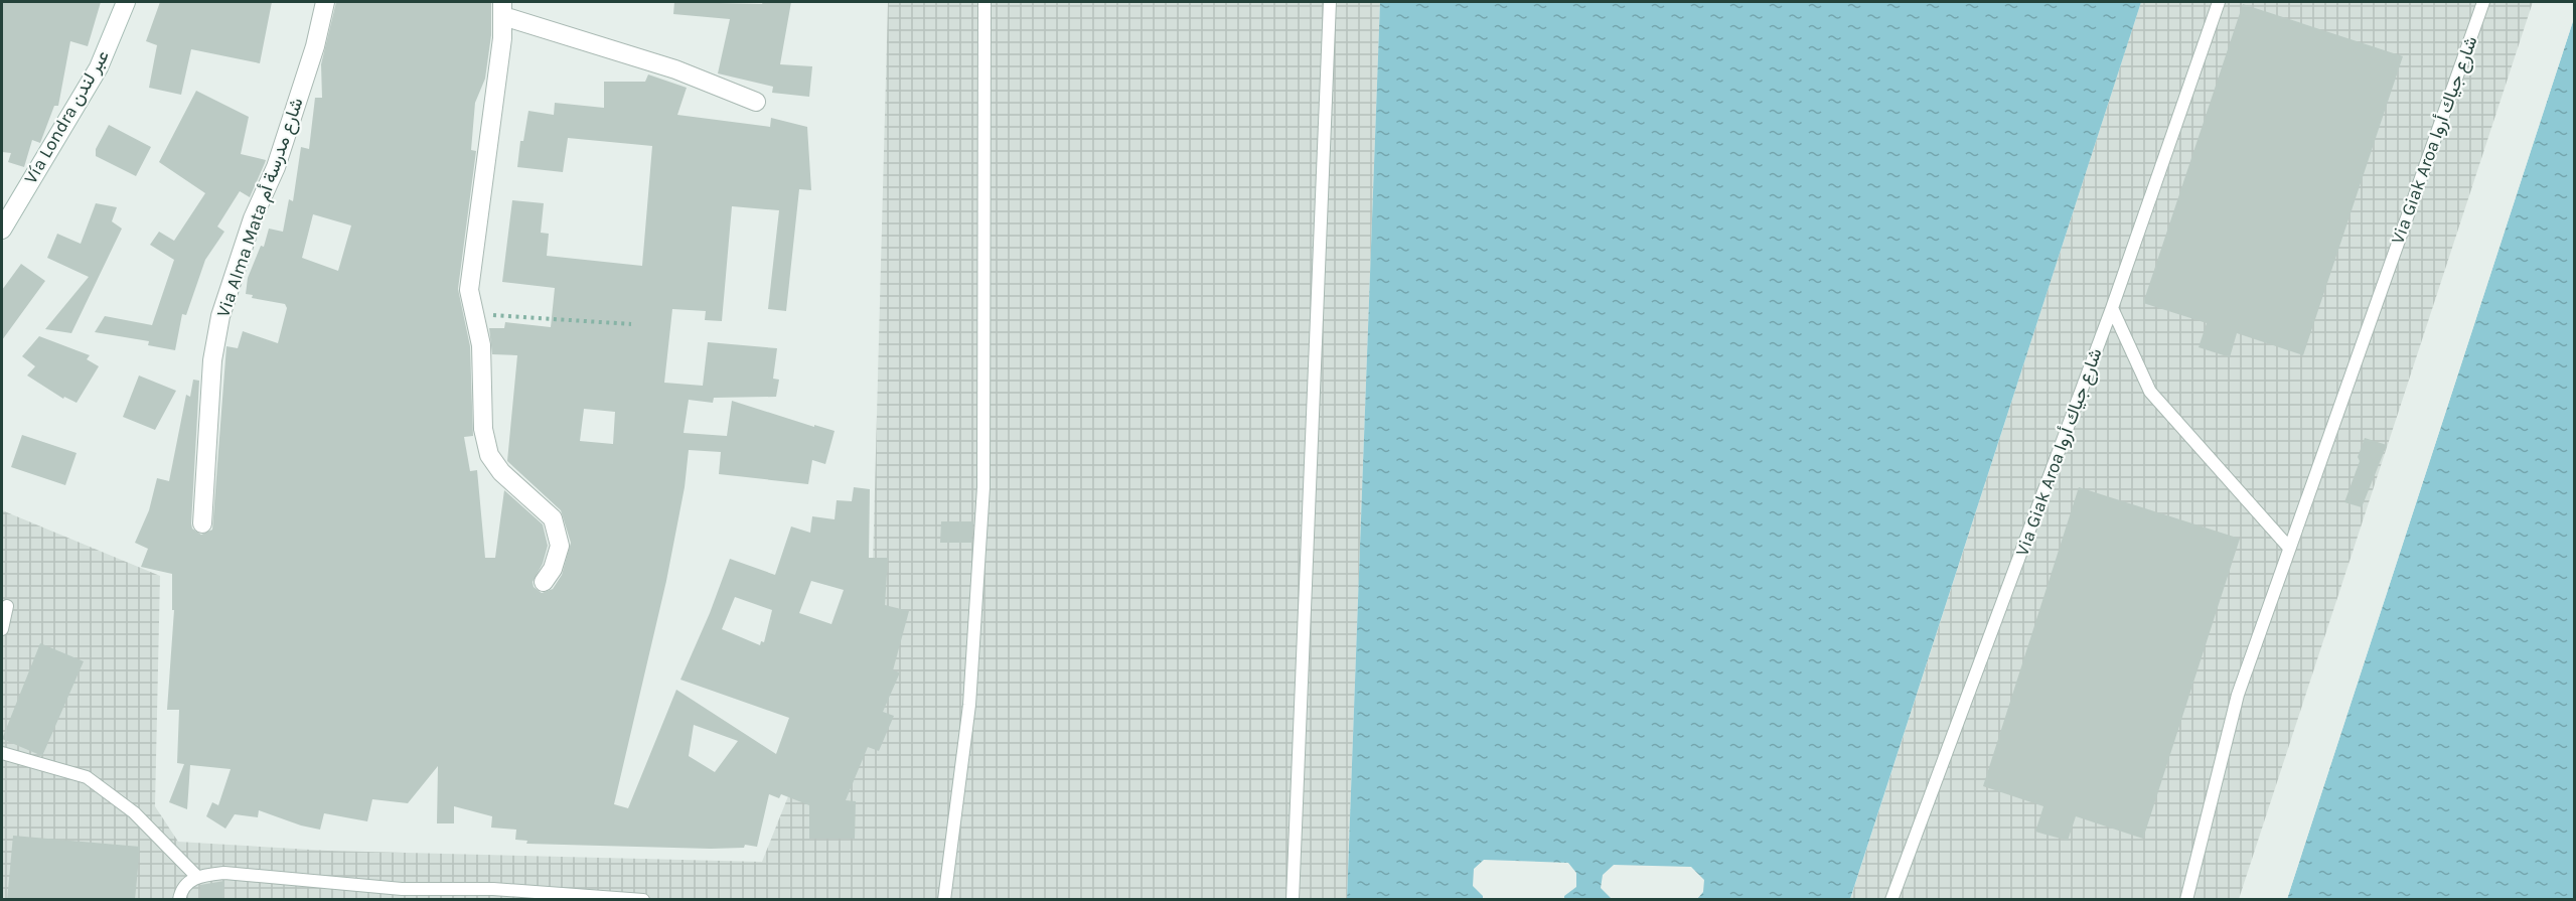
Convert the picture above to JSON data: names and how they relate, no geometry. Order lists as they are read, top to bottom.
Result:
{
  "streets": {
    "street": ["Vía Londra عبر لندن", "Via Alma Mata شارع مدرسة أم"],
    "lane": ["Via Giak Aroa شارع جياك أروا"]
  }
}
